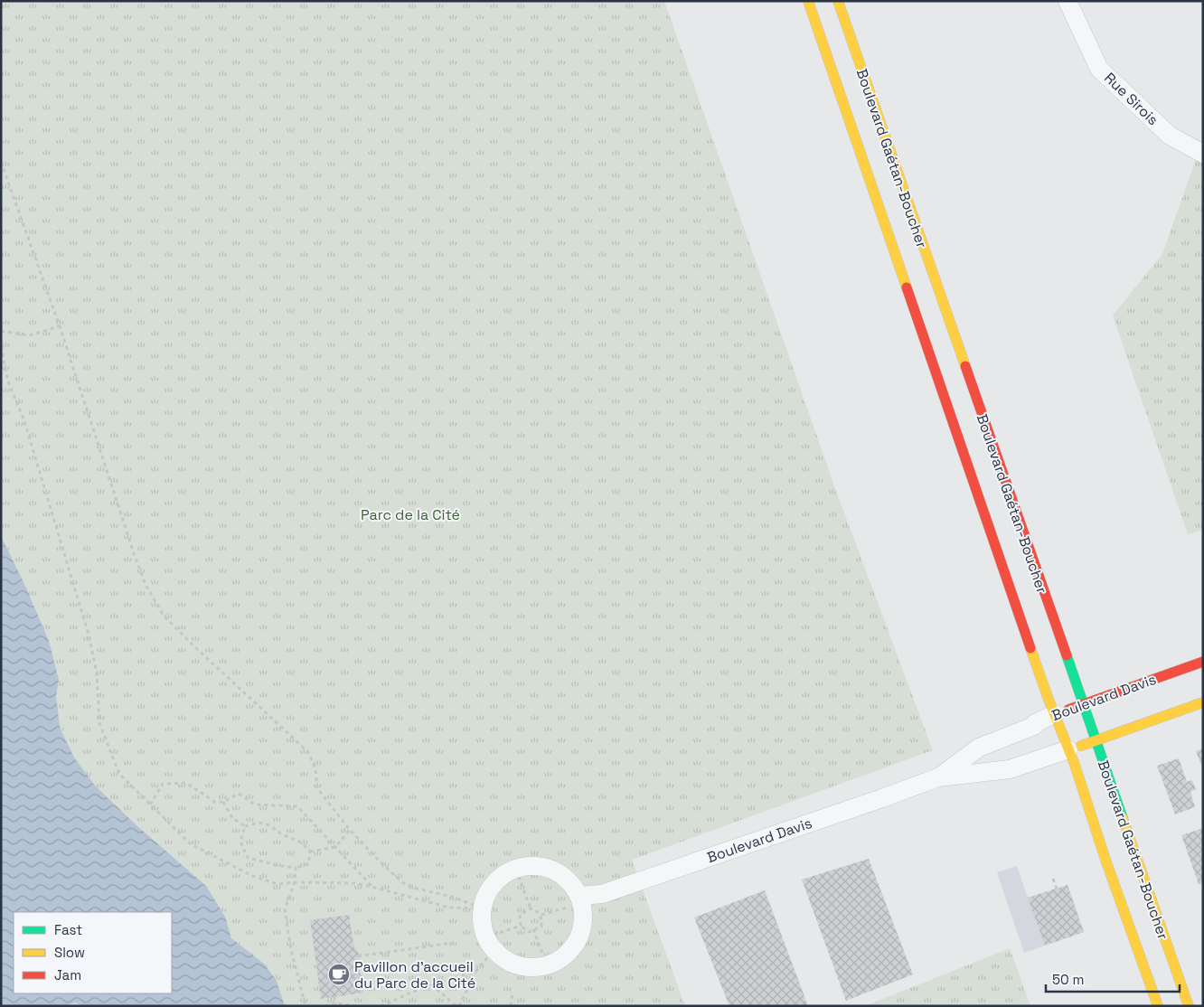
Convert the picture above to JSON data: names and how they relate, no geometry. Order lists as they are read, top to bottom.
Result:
{
  "streets": {
    "main road": ["Boulevard Gaétan-Boucher", "Boulevard Davis"],
    "street": ["Rue Sirois"]
  },
  "crossings": [
    ["Boulevard Gaétan-Boucher", "Boulevard Davis"]
  ],
  "parks": ["Parc de la Cité"],
  "places": {
    "cafe": ["Pavillon d'accueil du Parc de la Cité"]
  },
  "legend": ["Fast", "Slow", "Jam"],
  "scale_bar": "50 m"
}
